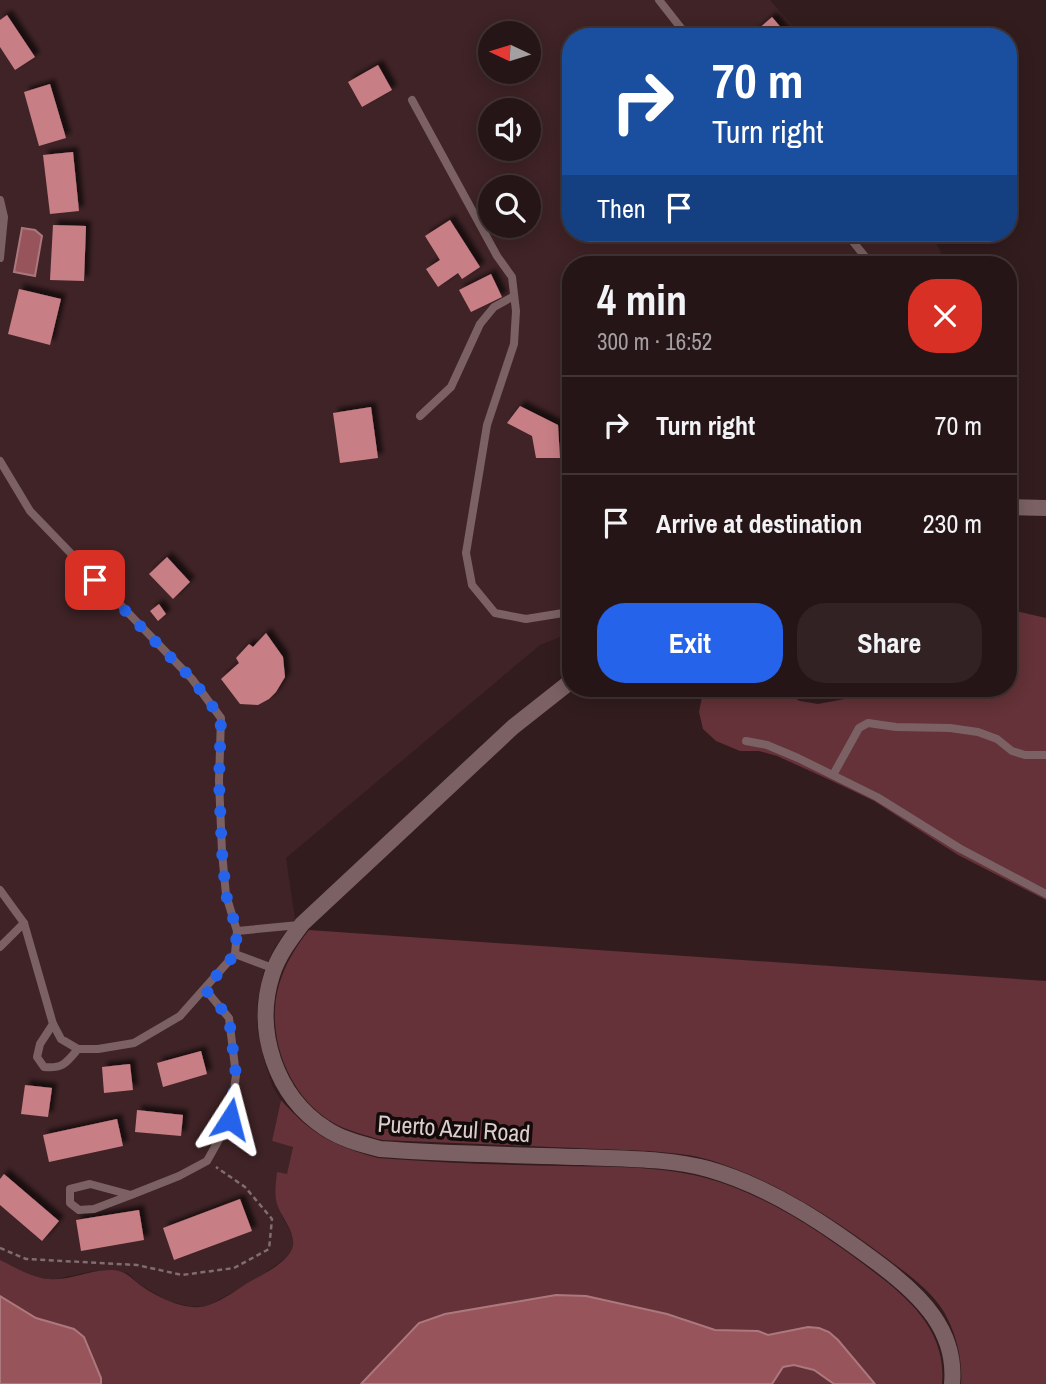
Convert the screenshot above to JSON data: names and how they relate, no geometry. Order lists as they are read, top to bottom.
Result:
{
  "streets": {
    "street": ["Puerto Azul Road"]
  },
  "north": "left",
  "page": {
    "turn": ["70 m", "Turn right"],
    "then": "Then",
    "heading": ["4 min", "300 m · 16:52"],
    "list": [
      {
        "name": "Turn right",
        "value": "70 m"
      },
      {
        "name": "Arrive at destination",
        "value": "230 m"
      }
    ],
    "buttons": ["Exit", "Share"]
  }
}
